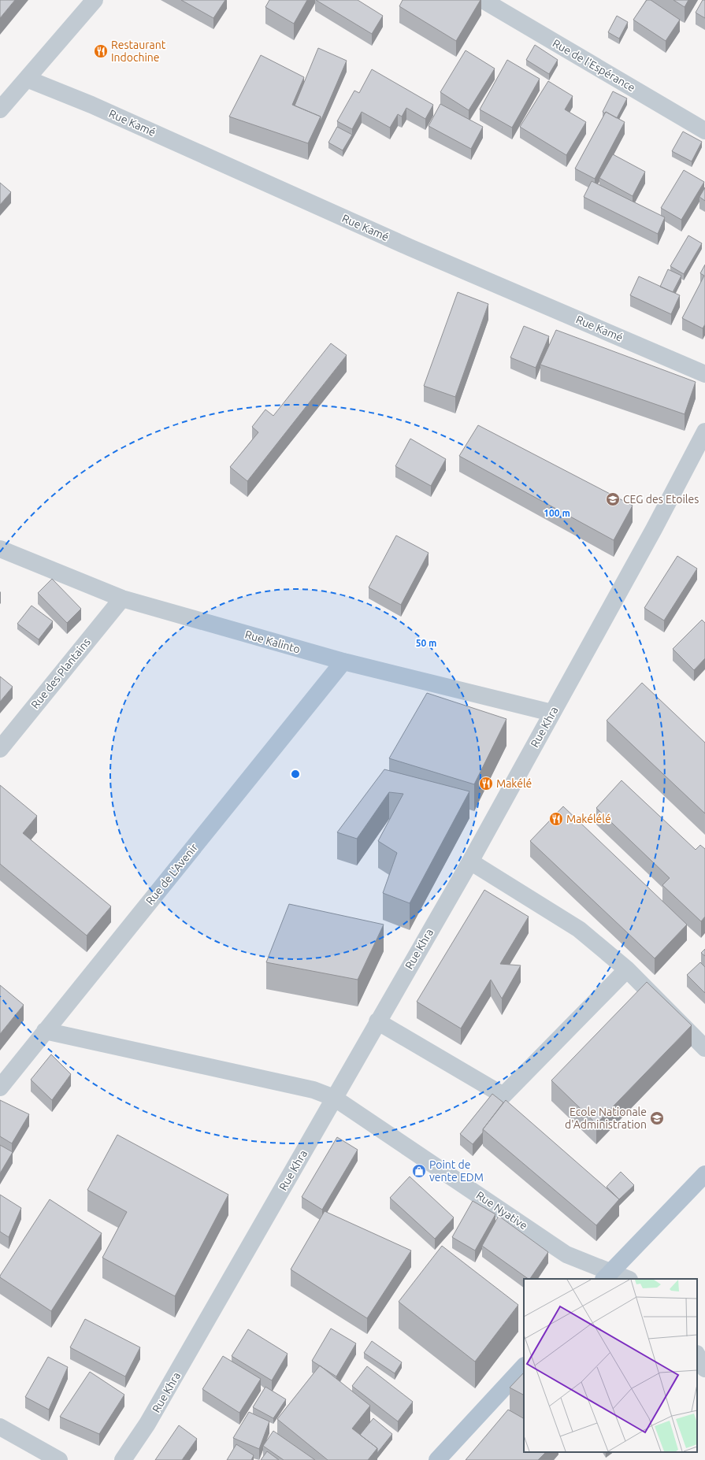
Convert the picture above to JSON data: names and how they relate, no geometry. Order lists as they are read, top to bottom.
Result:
{
  "streets": {
    "street": [
      "Rue de l'Espérance",
      "Rue Kamé",
      "Rue Kalinto",
      "Rue des Plantains",
      "Rue Khra",
      "Rue de L'Avenir",
      "Rue Nyative"
    ]
  },
  "crossings": [
    ["Rue Kalinto", "Rue des Plantains"],
    ["Rue Kalinto", "Rue Khra"],
    ["Rue Kalinto", "Rue de L'Avenir"],
    ["Rue Khra", "Rue Nyative"],
    ["Rue de L'Avenir", "Rue Nyative"]
  ],
  "places": {
    "restaurant": ["Restaurant Indochine", "Makélé", "Makélélé"],
    "school or university": ["CEG des Etoiles", "Ecole Nationale d'Administration"],
    "shop": ["Point de vente EDM"]
  },
  "rings": ["100 m", "50 m"]
}
